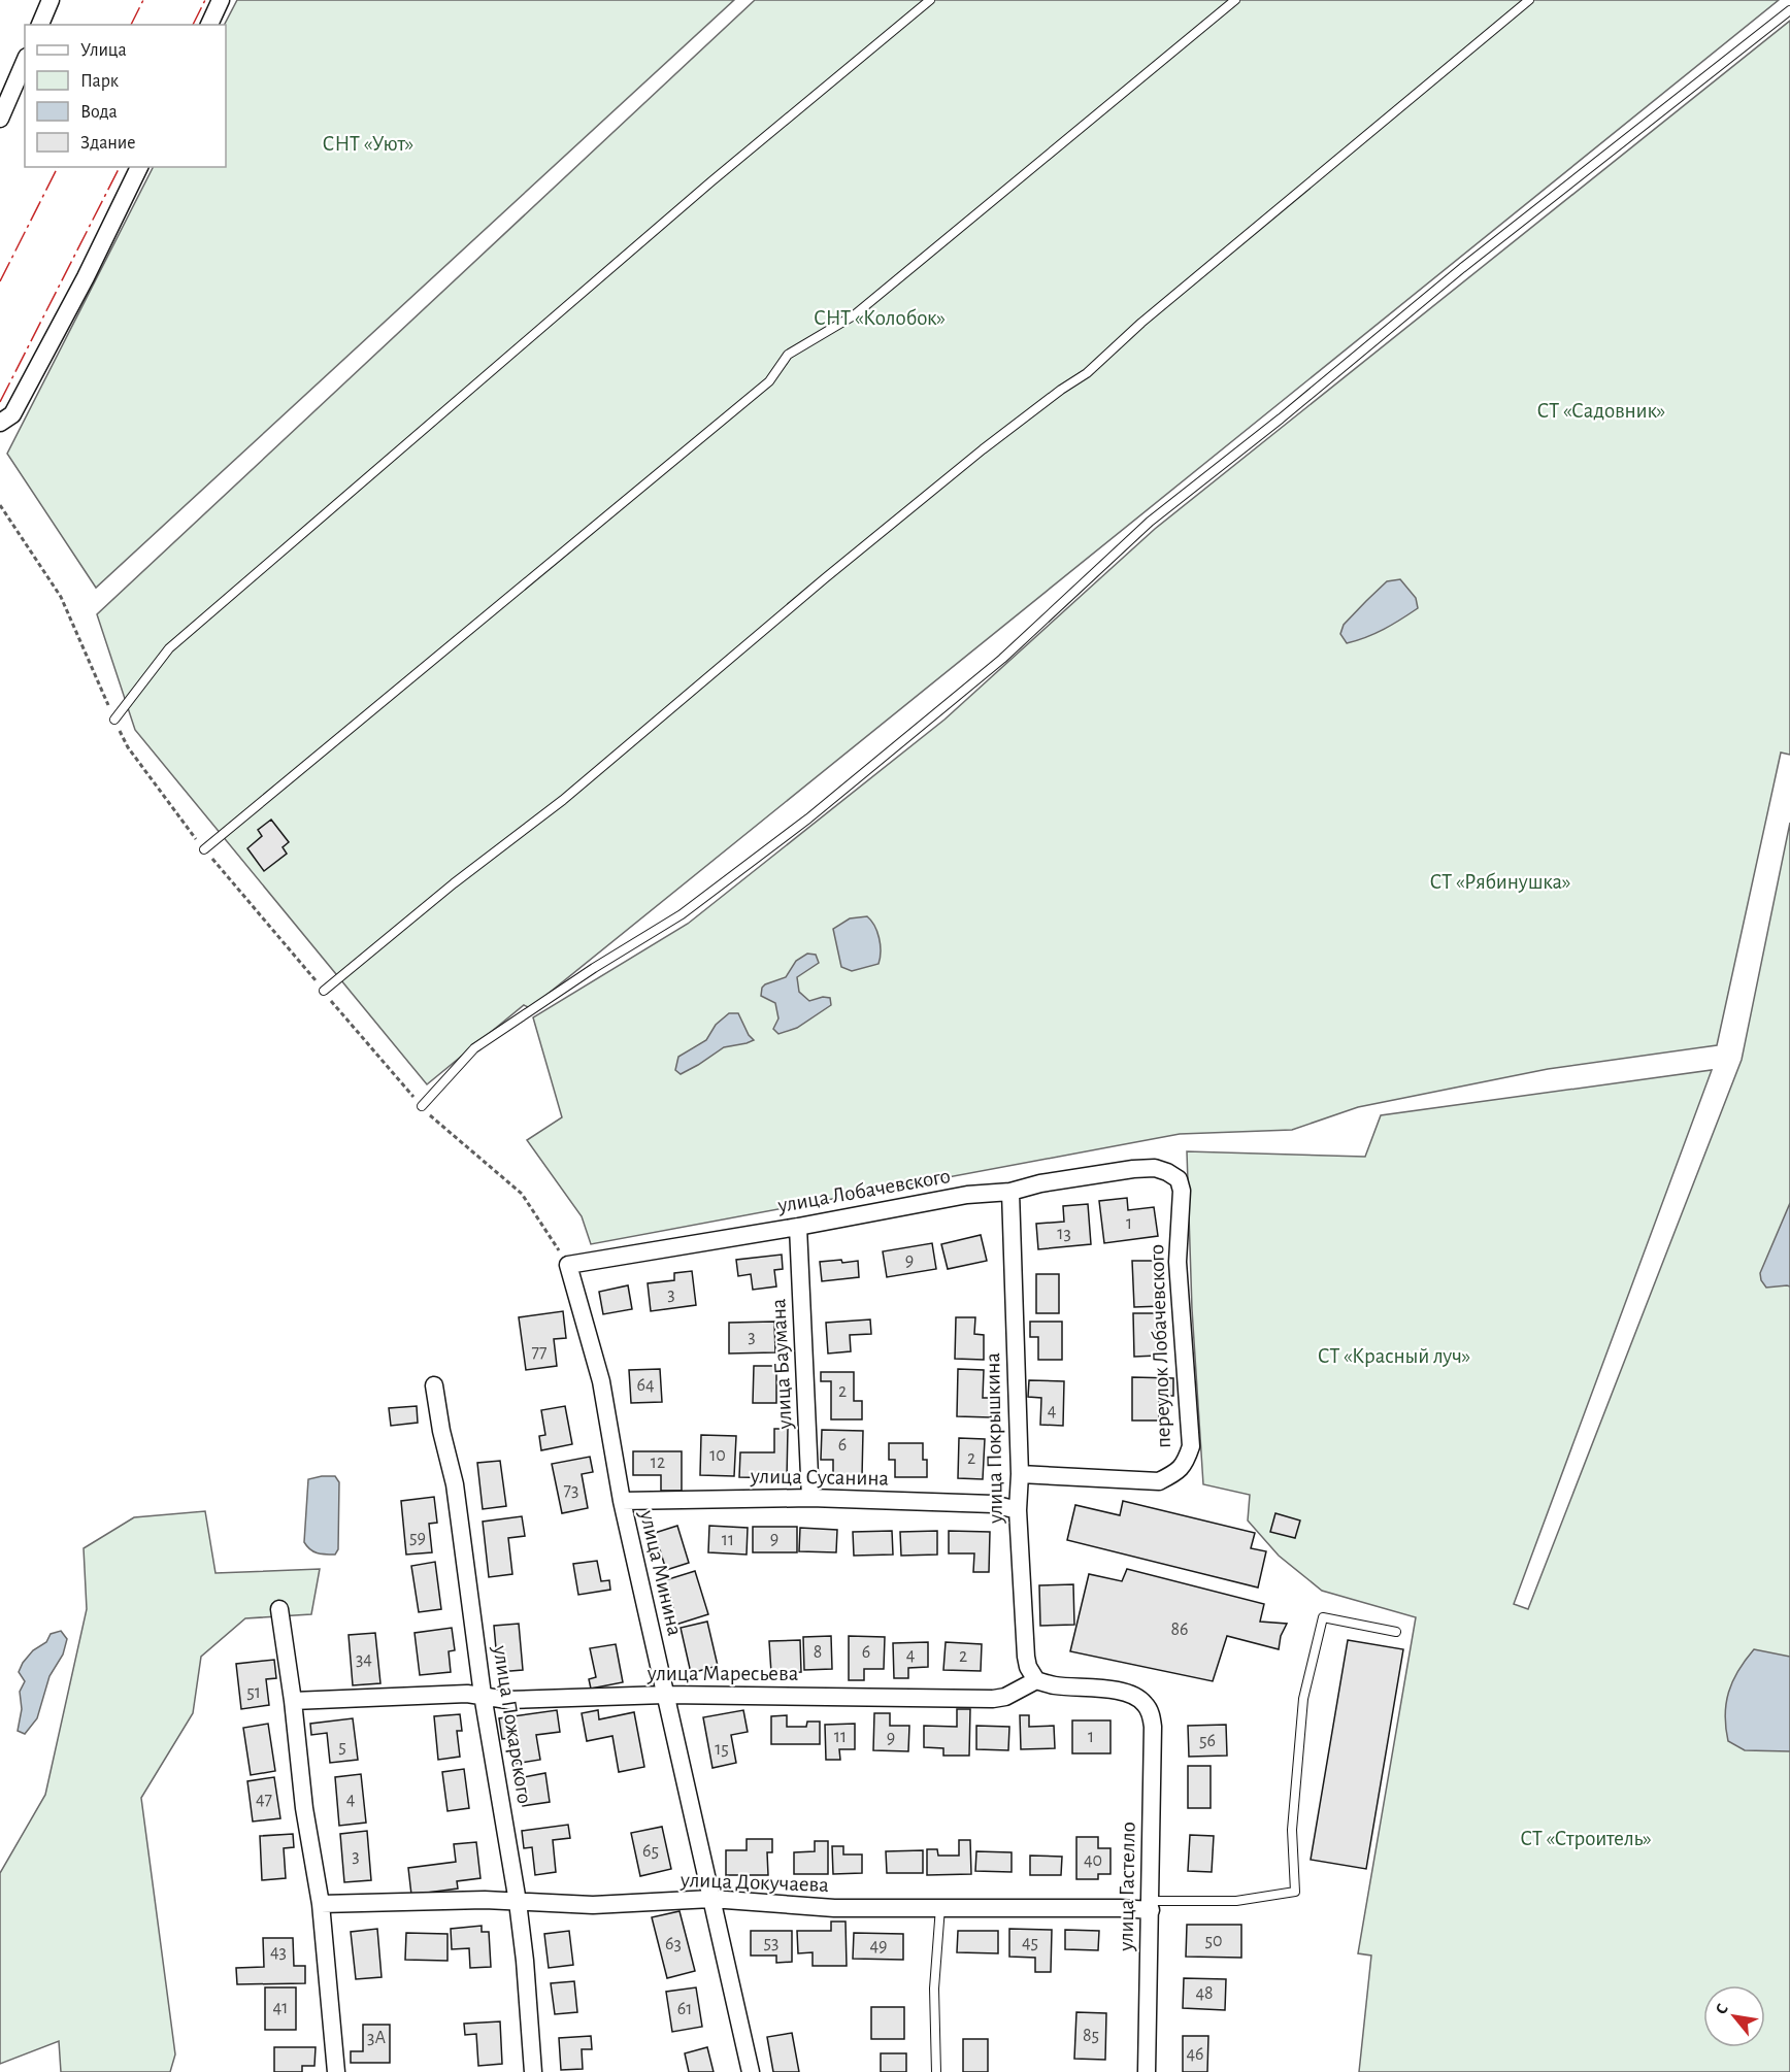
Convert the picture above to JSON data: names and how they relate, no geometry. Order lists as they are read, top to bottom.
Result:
{
  "streets": {
    "street": [
      "улица Лобачевского",
      "переулок Лобачевского",
      "улица Баумана",
      "улица Покрышкина",
      "улица Сусанина",
      "улица Минина",
      "улица Маресьева",
      "улица Пожарского",
      "улица Докучаева",
      "улица Гастелло"
    ]
  },
  "crossings": [
    ["улица Лобачевского", "переулок Лобачевского"],
    ["улица Лобачевского", "улица Баумана"],
    ["улица Лобачевского", "улица Покрышкина"],
    ["улица Лобачевского", "улица Минина"],
    ["переулок Лобачевского", "улица Покрышкина"],
    ["улица Баумана", "улица Сусанина"],
    ["улица Покрышкина", "улица Сусанина"],
    ["улица Покрышкина", "улица Маресьева"],
    ["улица Покрышкина", "улица Гастелло"],
    ["улица Сусанина", "улица Минина"],
    ["улица Минина", "улица Маресьева"],
    ["улица Минина", "улица Докучаева"],
    ["улица Маресьева", "улица Пожарского"],
    ["улица Маресьева", "улица Гастелло"],
    ["улица Пожарского", "улица Докучаева"],
    ["улица Докучаева", "улица Гастелло"]
  ],
  "parks": [
    "СНТ «Уют»",
    "СНТ «Колобок»",
    "СТ «Садовник»",
    "СТ «Рябинушка»",
    "СТ «Красный луч»",
    "СТ «Строитель»"
  ],
  "house_numbers": [
    "1",
    "13",
    "9",
    "3",
    "3",
    "77",
    "64",
    "2",
    "4",
    "6",
    "10",
    "2",
    "12",
    "73",
    "59",
    "9",
    "11",
    "86",
    "8",
    "6",
    "4",
    "2",
    "34",
    "51",
    "11",
    "1",
    "9",
    "56",
    "5",
    "15",
    "47",
    "4",
    "65",
    "3",
    "40",
    "50",
    "53",
    "45",
    "63",
    "49",
    "43",
    "48",
    "41",
    "61",
    "85",
    "3А",
    "46"
  ],
  "legend": [
    "Улица",
    "Парк",
    "Вода",
    "Здание"
  ],
  "north": "top left"
}
